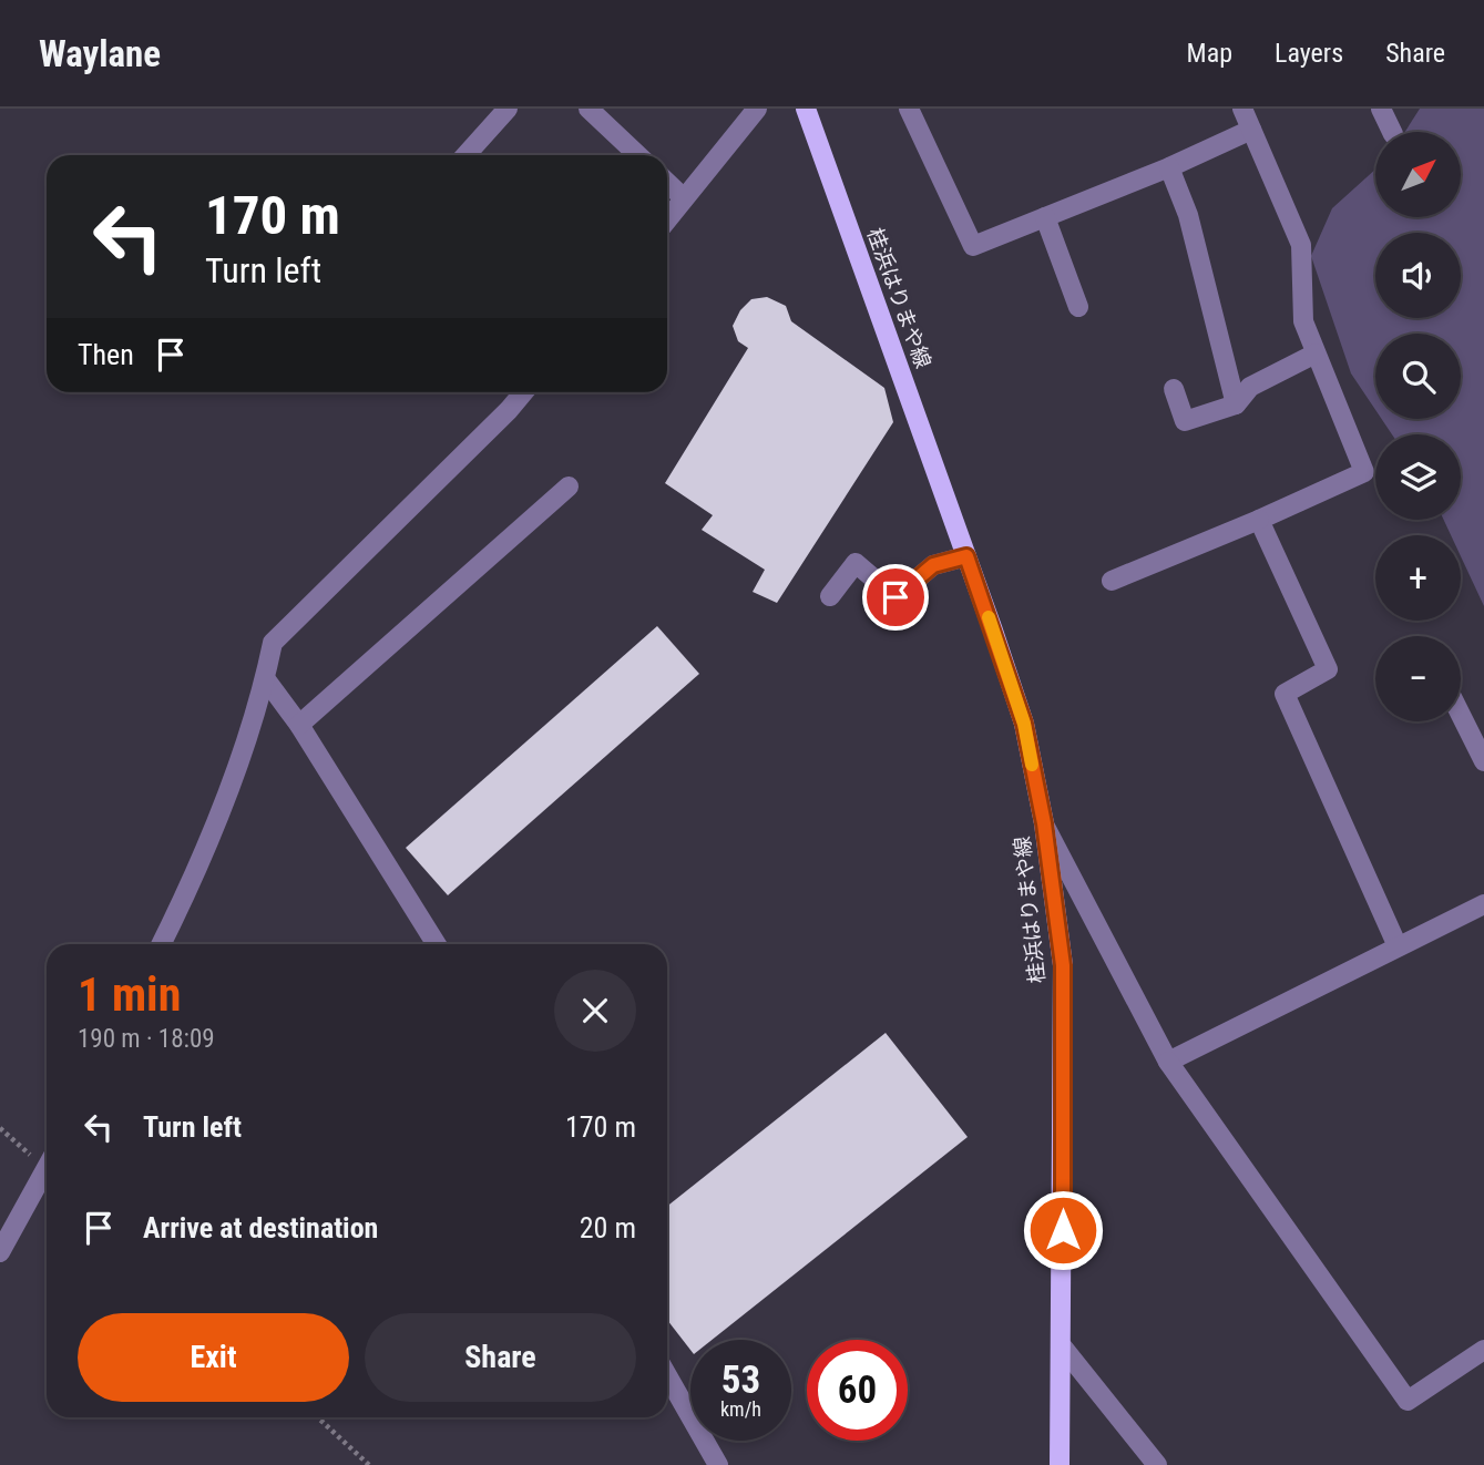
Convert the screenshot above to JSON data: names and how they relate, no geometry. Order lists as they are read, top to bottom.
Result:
{
  "streets": {
    "main road": ["桂浜はりまや線"]
  },
  "north": "top right",
  "page": {
    "header": "Waylane",
    "nav": ["Map", "Layers", "Share"],
    "map_buttons": ["+", "−"],
    "turn": ["170 m", "Turn left"],
    "then": "Then",
    "heading": ["1 min", "190 m · 18:09"],
    "list": [
      {
        "name": "Turn left",
        "value": "170 m"
      },
      {
        "name": "Arrive at destination",
        "value": "20 m"
      }
    ],
    "buttons": ["Exit", "Share"],
    "speed": "53 km/h",
    "limit": "60"
  }
}
